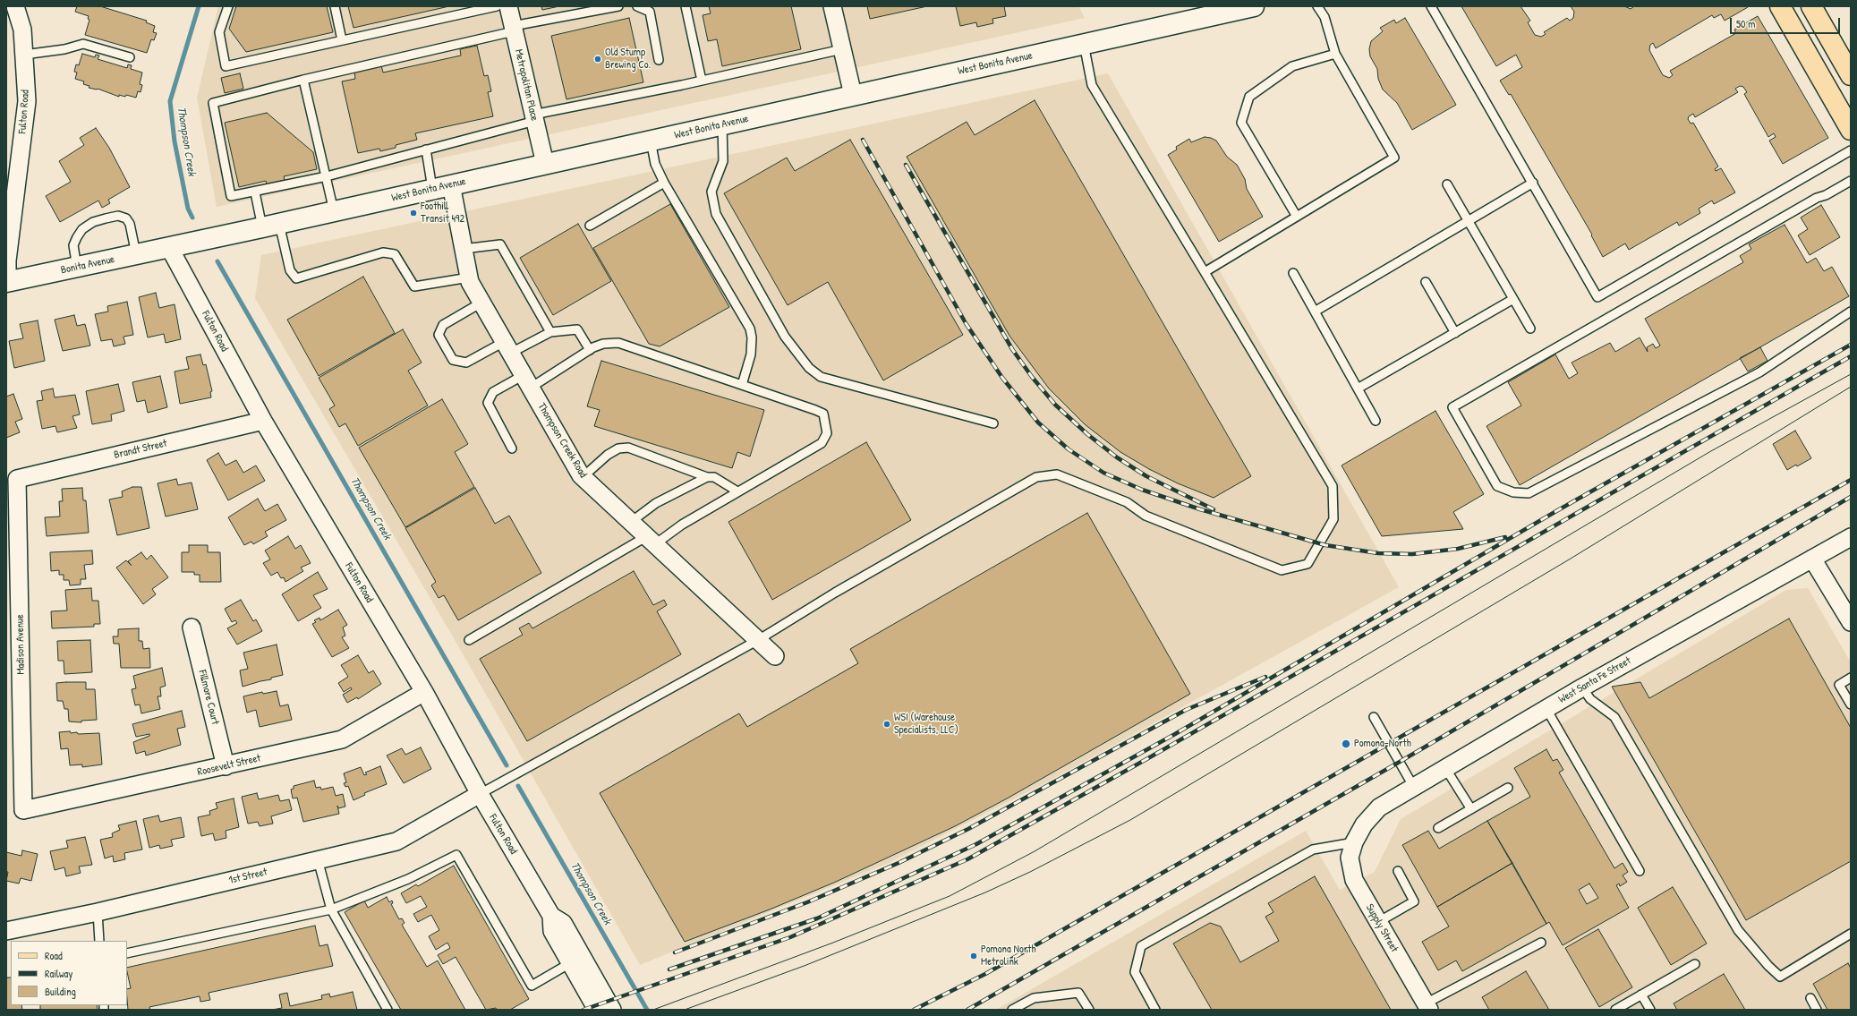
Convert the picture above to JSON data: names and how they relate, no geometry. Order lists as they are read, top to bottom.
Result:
{
  "streets": {
    "main road": ["West Bonita Avenue", "Bonita Avenue"],
    "street": [
      "Metropolitan Place",
      "Fulton Road",
      "Thompson Creek Road",
      "Brandt Street",
      "Madison Avenue",
      "West Santa Fe Street",
      "Fillmore Court",
      "Roosevelt Street",
      "1st Street",
      "Supply Street"
    ]
  },
  "crossings": [
    ["West Bonita Avenue", "Metropolitan Place"],
    ["West Bonita Avenue", "Fulton Road"],
    ["West Bonita Avenue", "Bonita Avenue"],
    ["West Bonita Avenue", "Thompson Creek Road"],
    ["Fulton Road", "Bonita Avenue"],
    ["Fulton Road", "Brandt Street"],
    ["Fulton Road", "Roosevelt Street"],
    ["Fulton Road", "1st Street"],
    ["Brandt Street", "Madison Avenue"],
    ["Madison Avenue", "Roosevelt Street"],
    ["West Santa Fe Street", "Supply Street"],
    ["Fillmore Court", "Roosevelt Street"]
  ],
  "water": ["Thompson Creek"],
  "places": [
    "Old Stump Brewing Co.",
    "Foothill Transit 492",
    "WSI (Warehouse Specialists, LLC)",
    "Pomona–North",
    "Pomona North Metrolink"
  ],
  "legend": ["Road", "Railway", "Building"],
  "scale_bar": "50 m"
}
